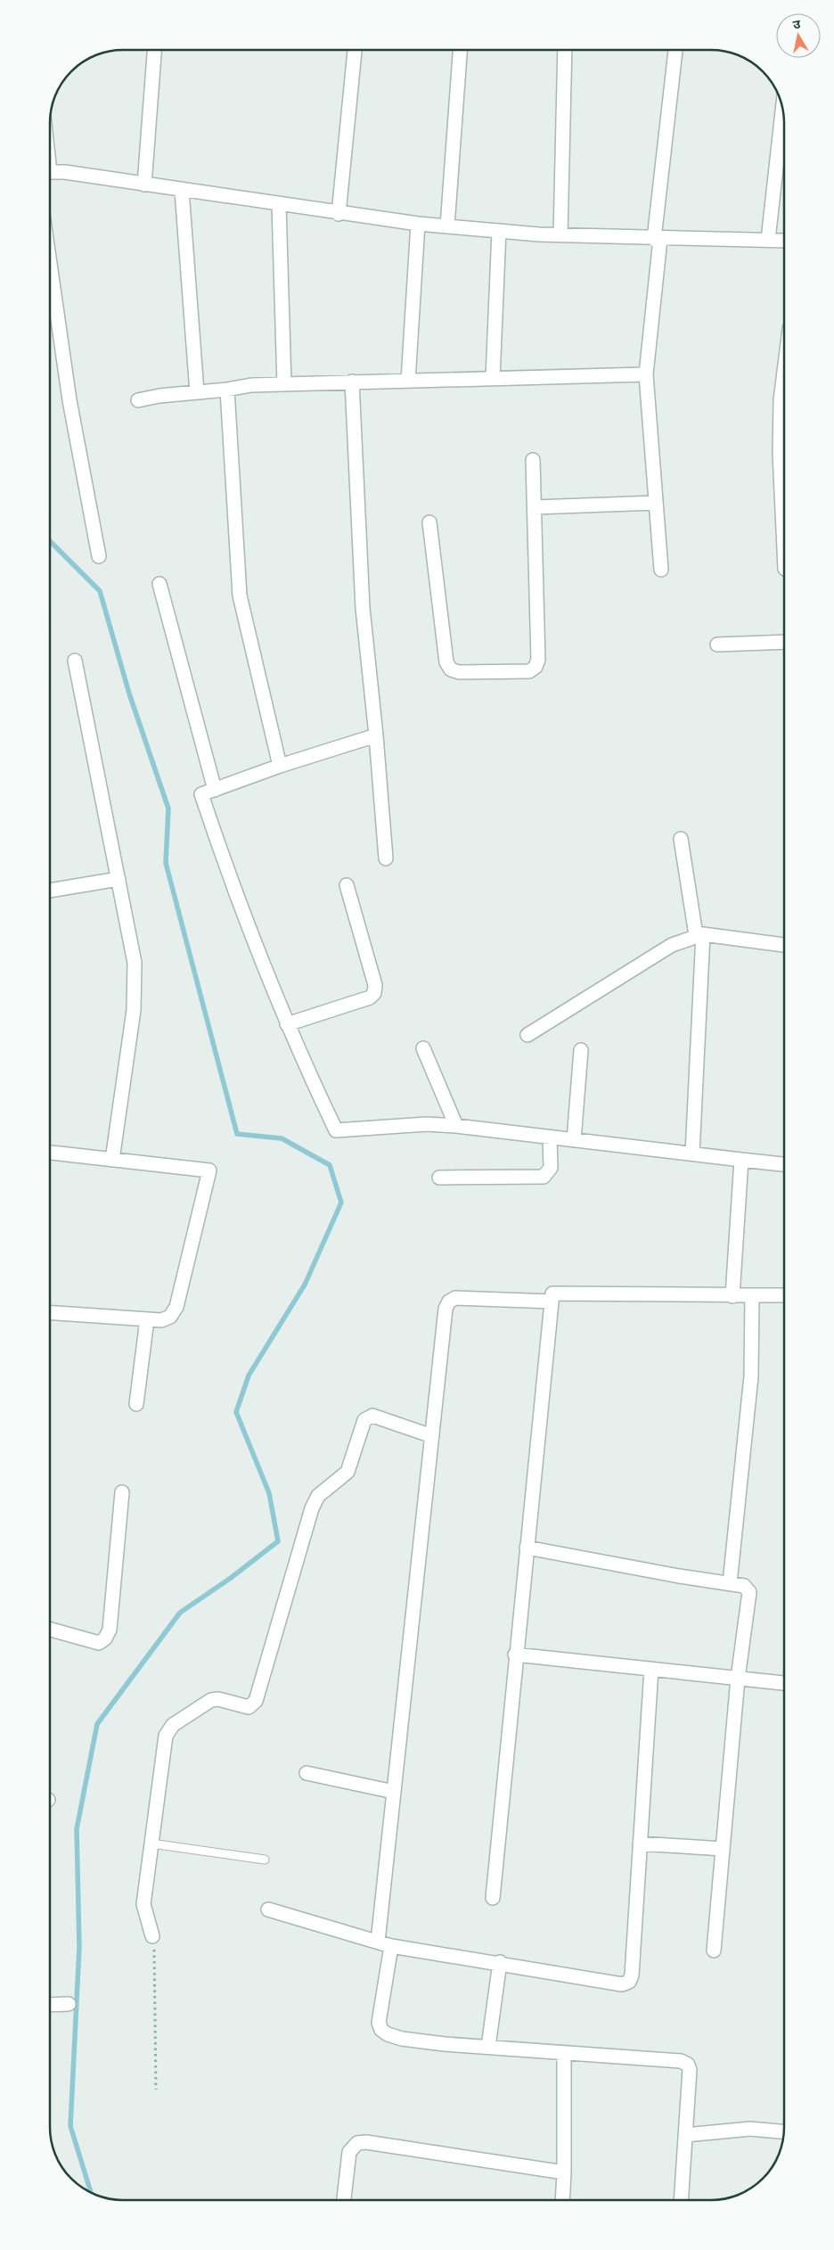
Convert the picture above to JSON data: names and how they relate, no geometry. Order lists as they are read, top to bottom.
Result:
{
  "north": "top"
}
